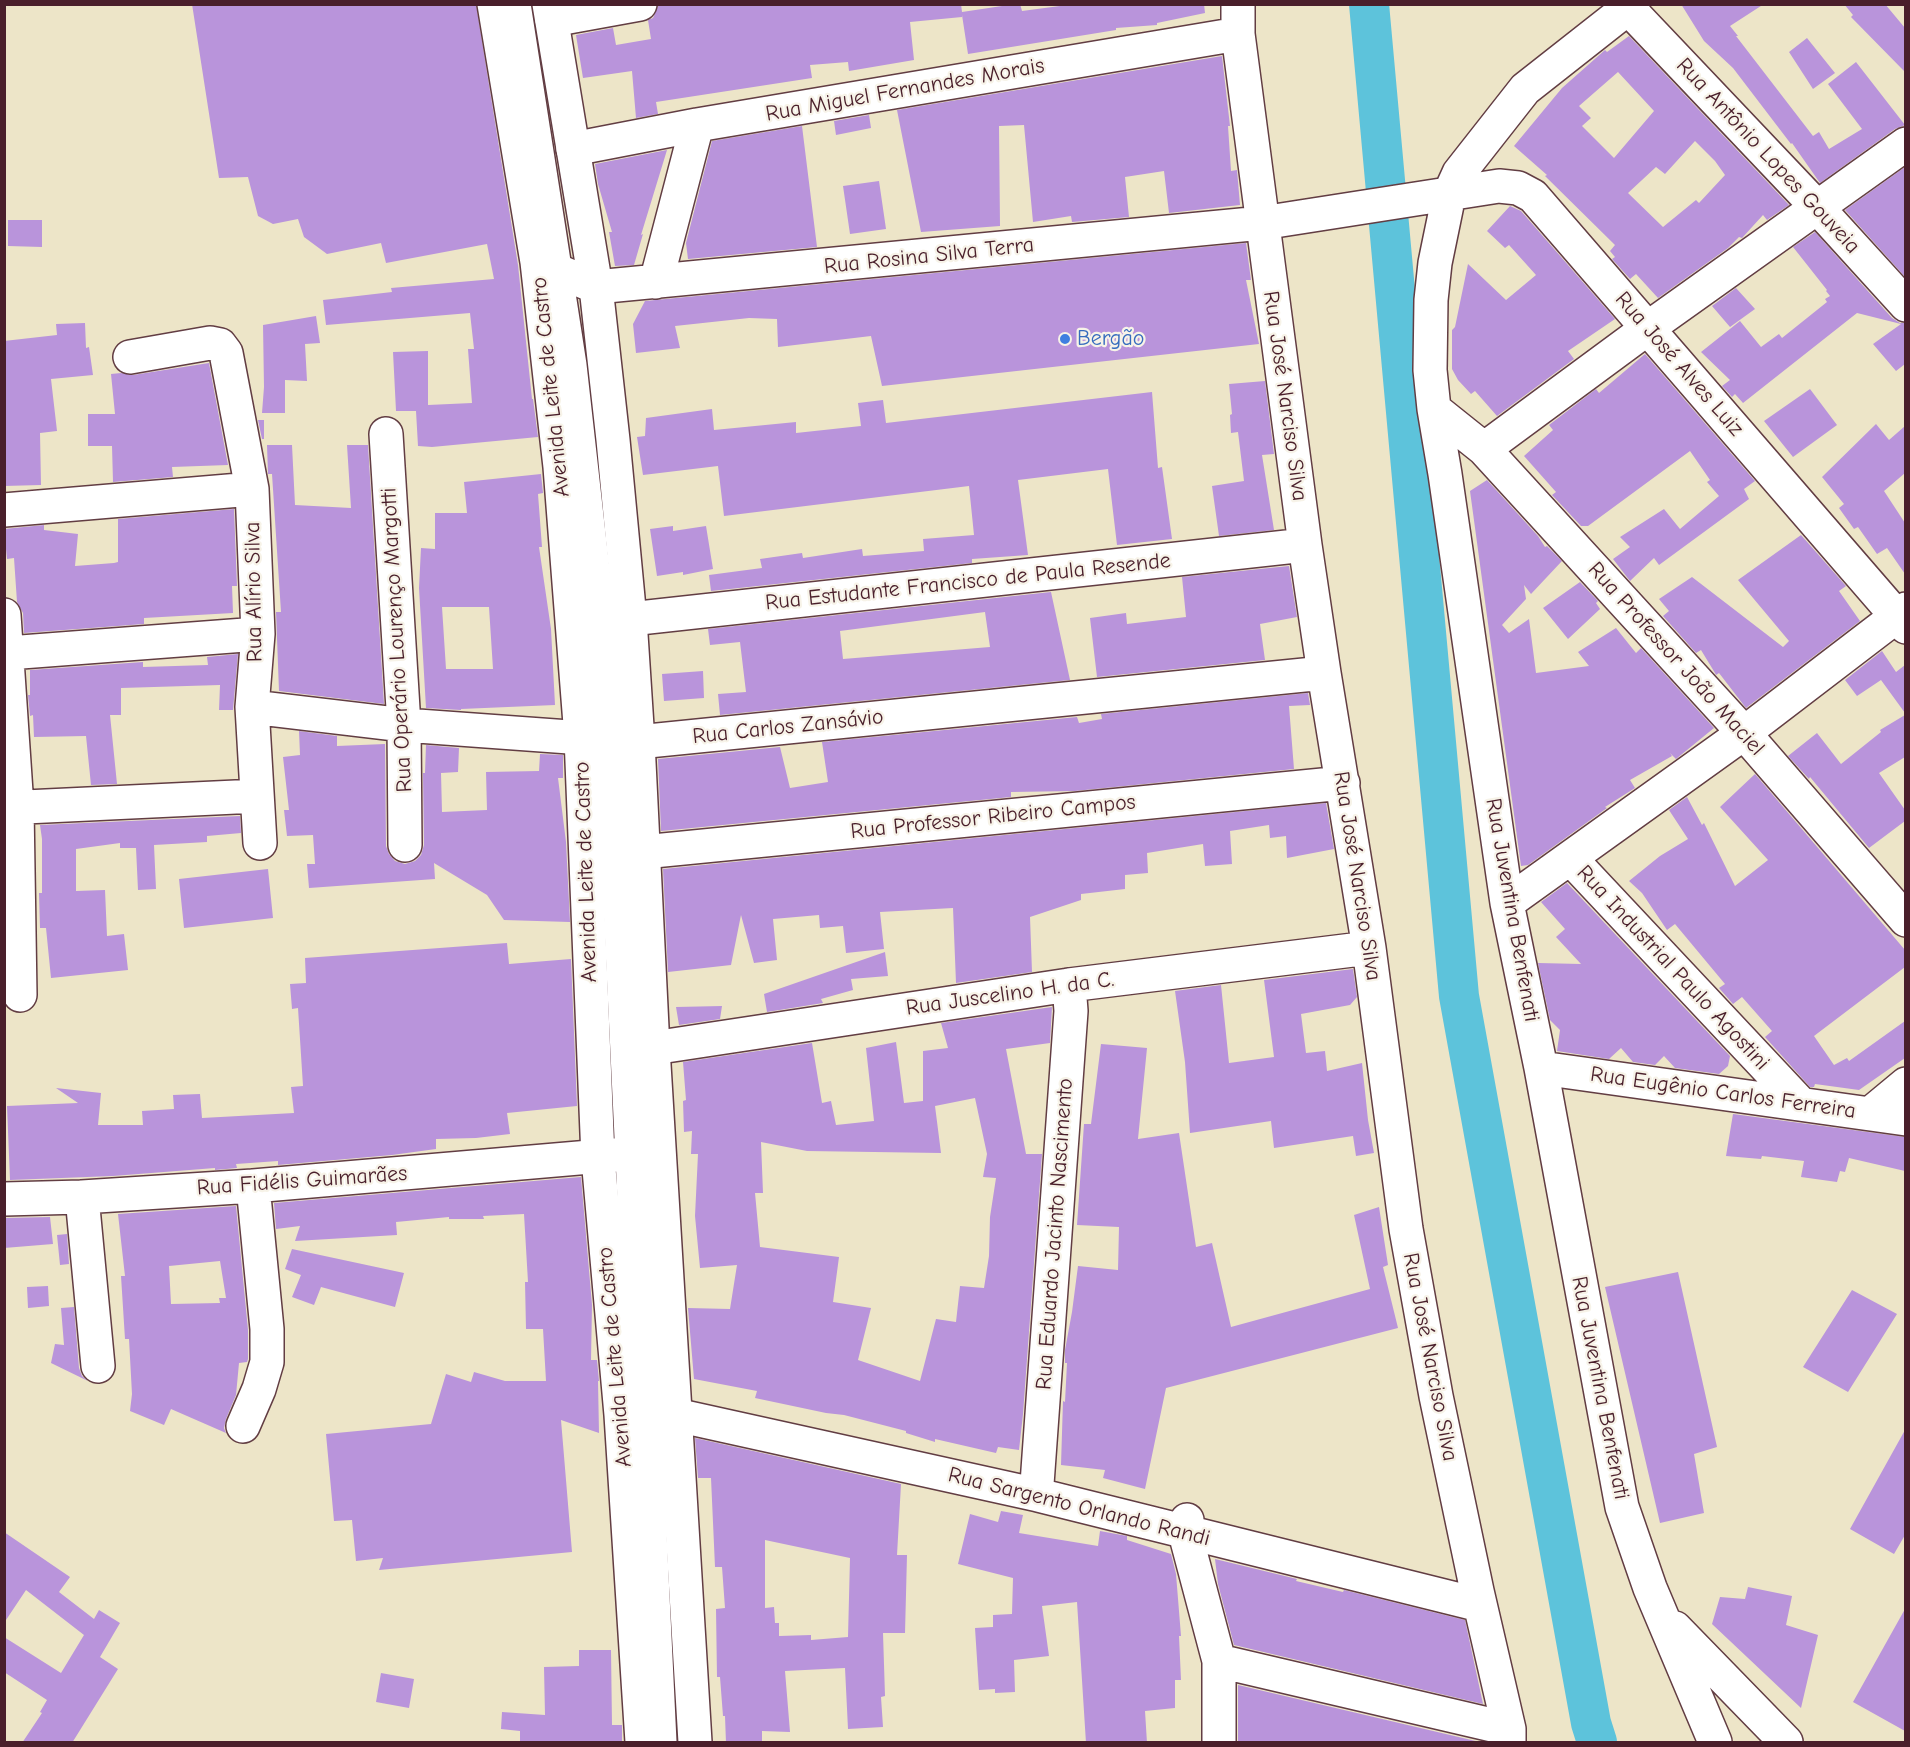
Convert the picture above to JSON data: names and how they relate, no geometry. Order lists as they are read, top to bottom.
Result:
{
  "streets": {
    "main road": [
      "Rua Miguel Fernandes Morais",
      "Rua Antônio Lopes Gouveia",
      "Rua Rosina Silva Terra",
      "Rua José Alves Luiz",
      "Avenida Leite de Castro",
      "Rua José Narciso Silva",
      "Rua Estudante Francisco de Paula Resende",
      "Rua Alírio Silva",
      "Rua Operário Lourenço Margotti",
      "Rua Professor João Maciel",
      "Rua Carlos Zansávio",
      "Rua Professor Ribeiro Campos",
      "Rua Juventina Benfenati",
      "Rua Industrial Paulo Agostini",
      "Rua Juscelino H. da C.",
      "Rua Eugênio Carlos Ferreira",
      "Rua Fidélis Guimarães",
      "Rua Eduardo Jacinto Nascimento",
      "Rua Sargento Orlando Randi"
    ]
  },
  "crossings": [
    ["Rua Miguel Fernandes Morais", "Avenida Leite de Castro"],
    ["Rua Miguel Fernandes Morais", "Rua José Narciso Silva"],
    ["Rua Antônio Lopes Gouveia", "Rua Juventina Benfenati"],
    ["Rua Rosina Silva Terra", "Rua José Alves Luiz"],
    ["Rua Rosina Silva Terra", "Avenida Leite de Castro"],
    ["Rua Rosina Silva Terra", "Rua José Narciso Silva"],
    ["Rua José Alves Luiz", "Rua Juventina Benfenati"],
    ["Avenida Leite de Castro", "Rua Estudante Francisco de Paula Resende"],
    ["Avenida Leite de Castro", "Rua Carlos Zansávio"],
    ["Avenida Leite de Castro", "Rua Professor Ribeiro Campos"],
    ["Avenida Leite de Castro", "Rua Juscelino H. da C."],
    ["Avenida Leite de Castro", "Rua Fidélis Guimarães"],
    ["Avenida Leite de Castro", "Rua Sargento Orlando Randi"],
    ["Rua José Narciso Silva", "Rua Estudante Francisco de Paula Resende"],
    ["Rua José Narciso Silva", "Rua Carlos Zansávio"],
    ["Rua José Narciso Silva", "Rua Professor Ribeiro Campos"],
    ["Rua José Narciso Silva", "Rua Juscelino H. da C."],
    ["Rua José Narciso Silva", "Rua Sargento Orlando Randi"],
    ["Rua Alírio Silva", "Rua Carlos Zansávio"],
    ["Rua Operário Lourenço Margotti", "Rua Carlos Zansávio"],
    ["Rua Professor João Maciel", "Rua Juventina Benfenati"],
    ["Rua Juventina Benfenati", "Rua Eugênio Carlos Ferreira"],
    ["Rua Industrial Paulo Agostini", "Rua Eugênio Carlos Ferreira"],
    ["Rua Juscelino H. da C.", "Rua Eduardo Jacinto Nascimento"],
    ["Rua Eduardo Jacinto Nascimento", "Rua Sargento Orlando Randi"]
  ],
  "places": ["Bergão"]
}
